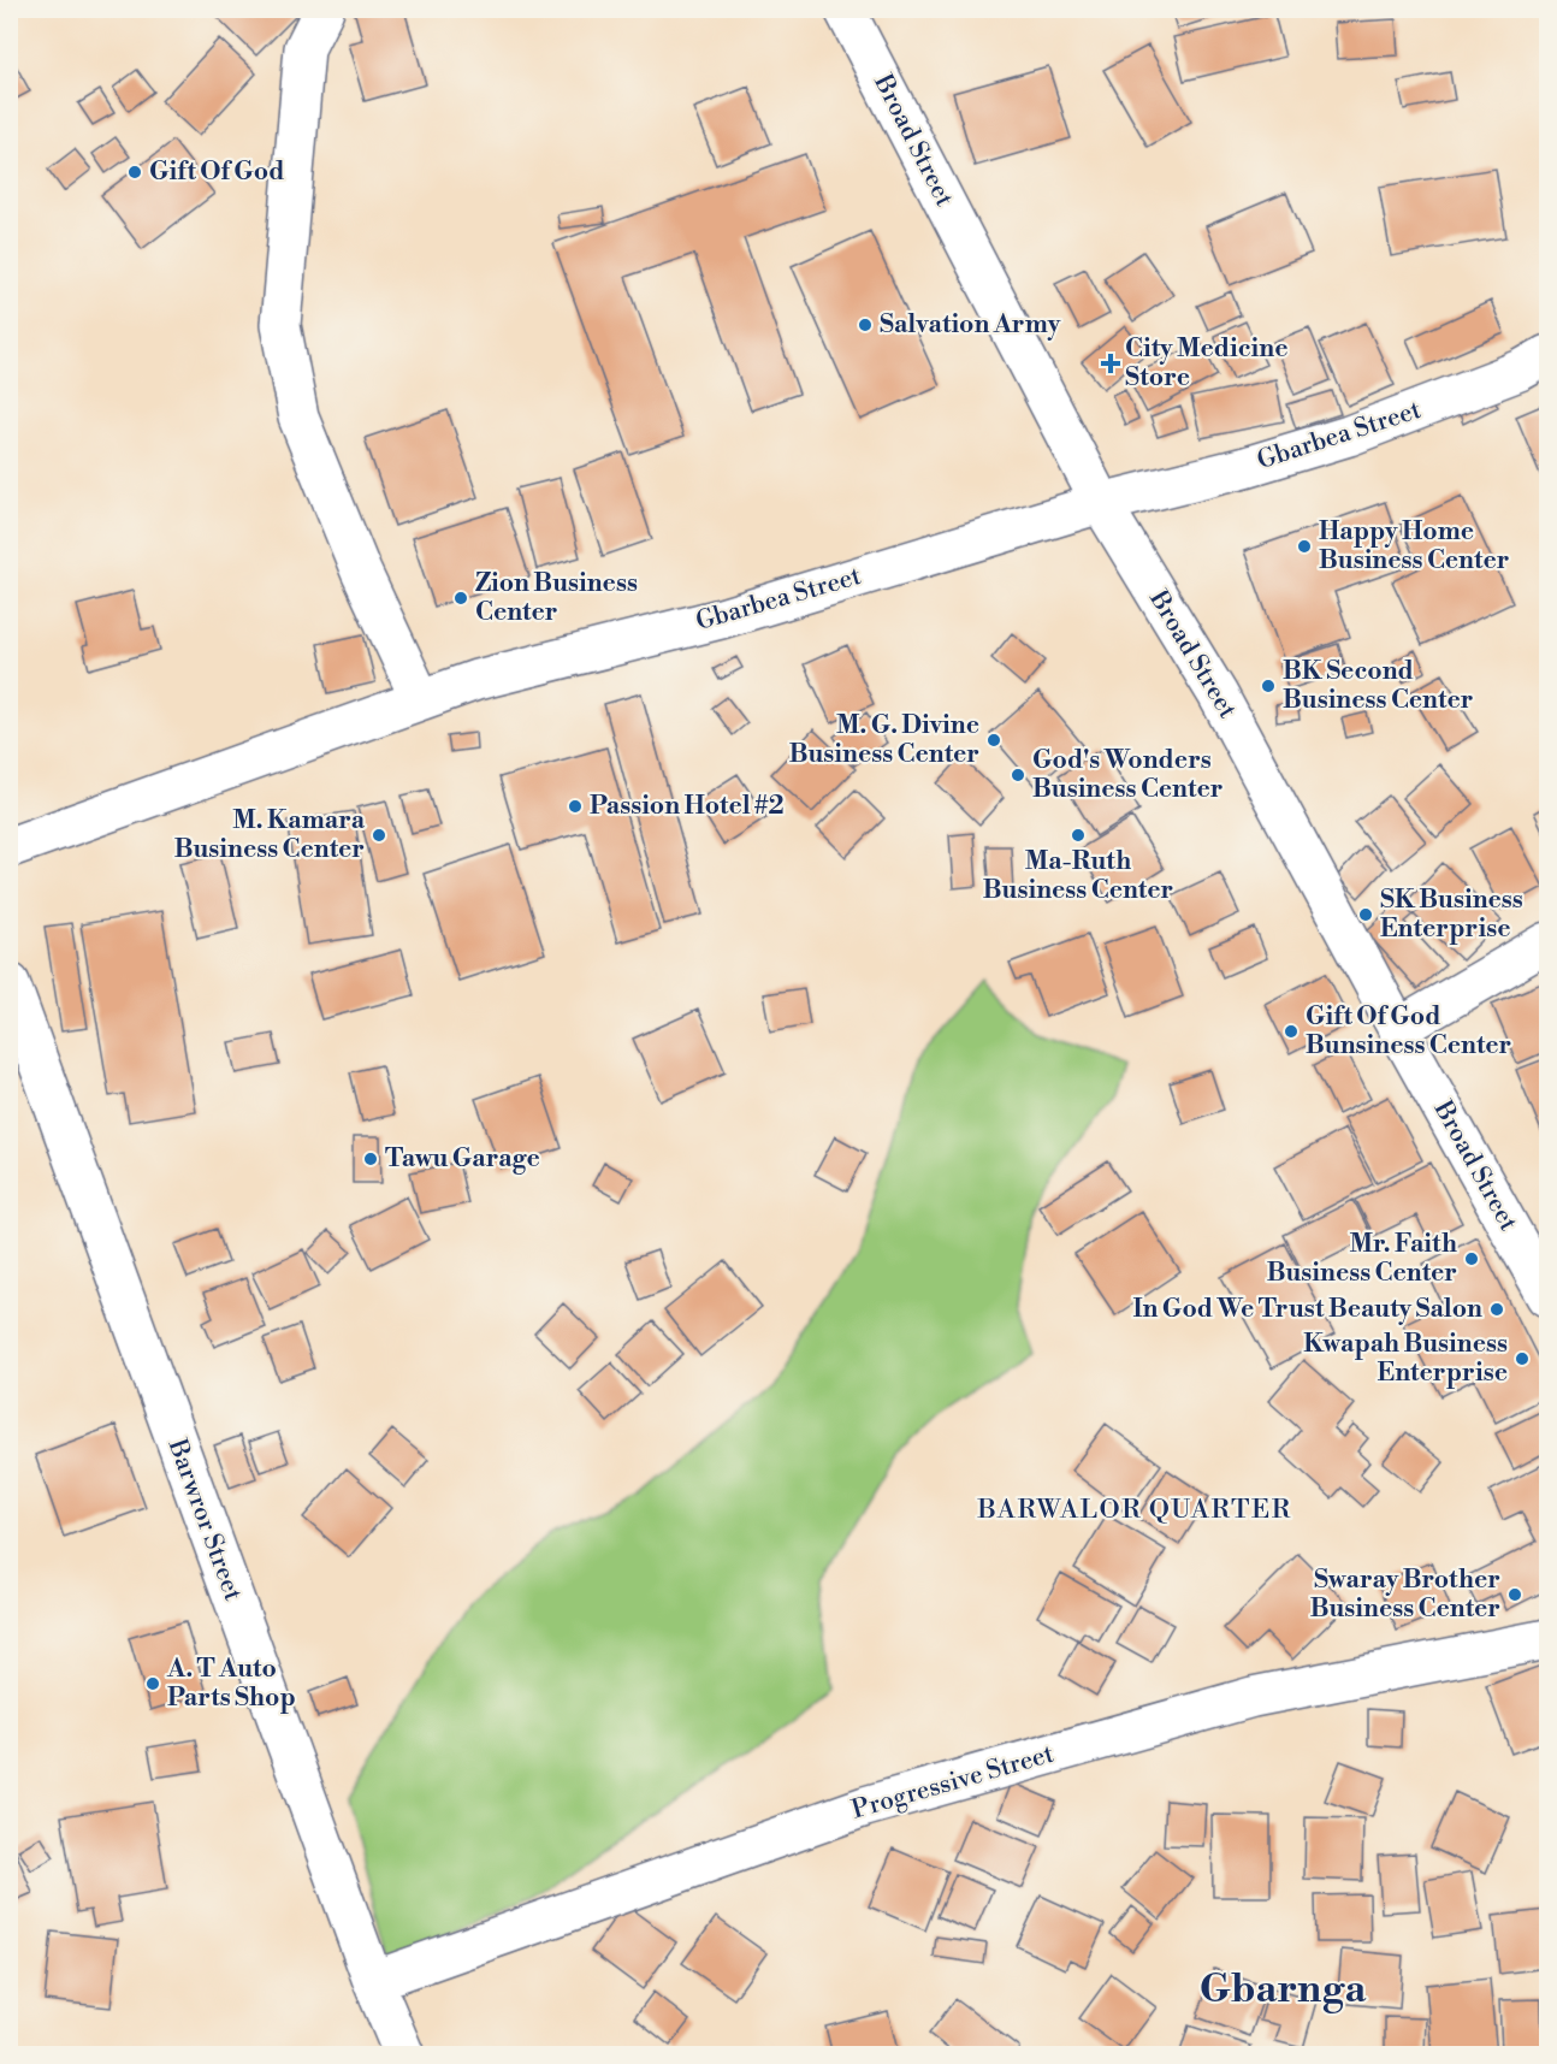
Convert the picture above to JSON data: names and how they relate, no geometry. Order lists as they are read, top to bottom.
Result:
{
  "streets": {
    "street": [
      "Broad Street",
      "Gbarbea Street",
      "Barwror Street",
      "Progressive Street"
    ]
  },
  "crossings": [
    ["Broad Street", "Gbarbea Street"],
    ["Barwror Street", "Progressive Street"]
  ],
  "districts": ["BARWALOR QUARTER", "Gbarnga"],
  "places": {
    "other": [
      "Gift Of God",
      "Salvation Army",
      "Happy Home Business Center",
      "Zion Business Center",
      "BK Second Business Center",
      "M. G. Divine Business Center",
      "God's Wonders Business Center",
      "Passion Hotel #2",
      "M. Kamara Business Center",
      "Ma-Ruth Business Center",
      "SK Business Enterprise",
      "Gift Of God Bunsiness Center",
      "Tawu Garage",
      "Mr. Faith Business Center",
      "In God We Trust Beauty Salon",
      "Kwapah Business Enterprise",
      "Swaray Brother Business Center",
      "A. T Auto Parts Shop"
    ],
    "health": ["City Medicine Store"]
  }
}
